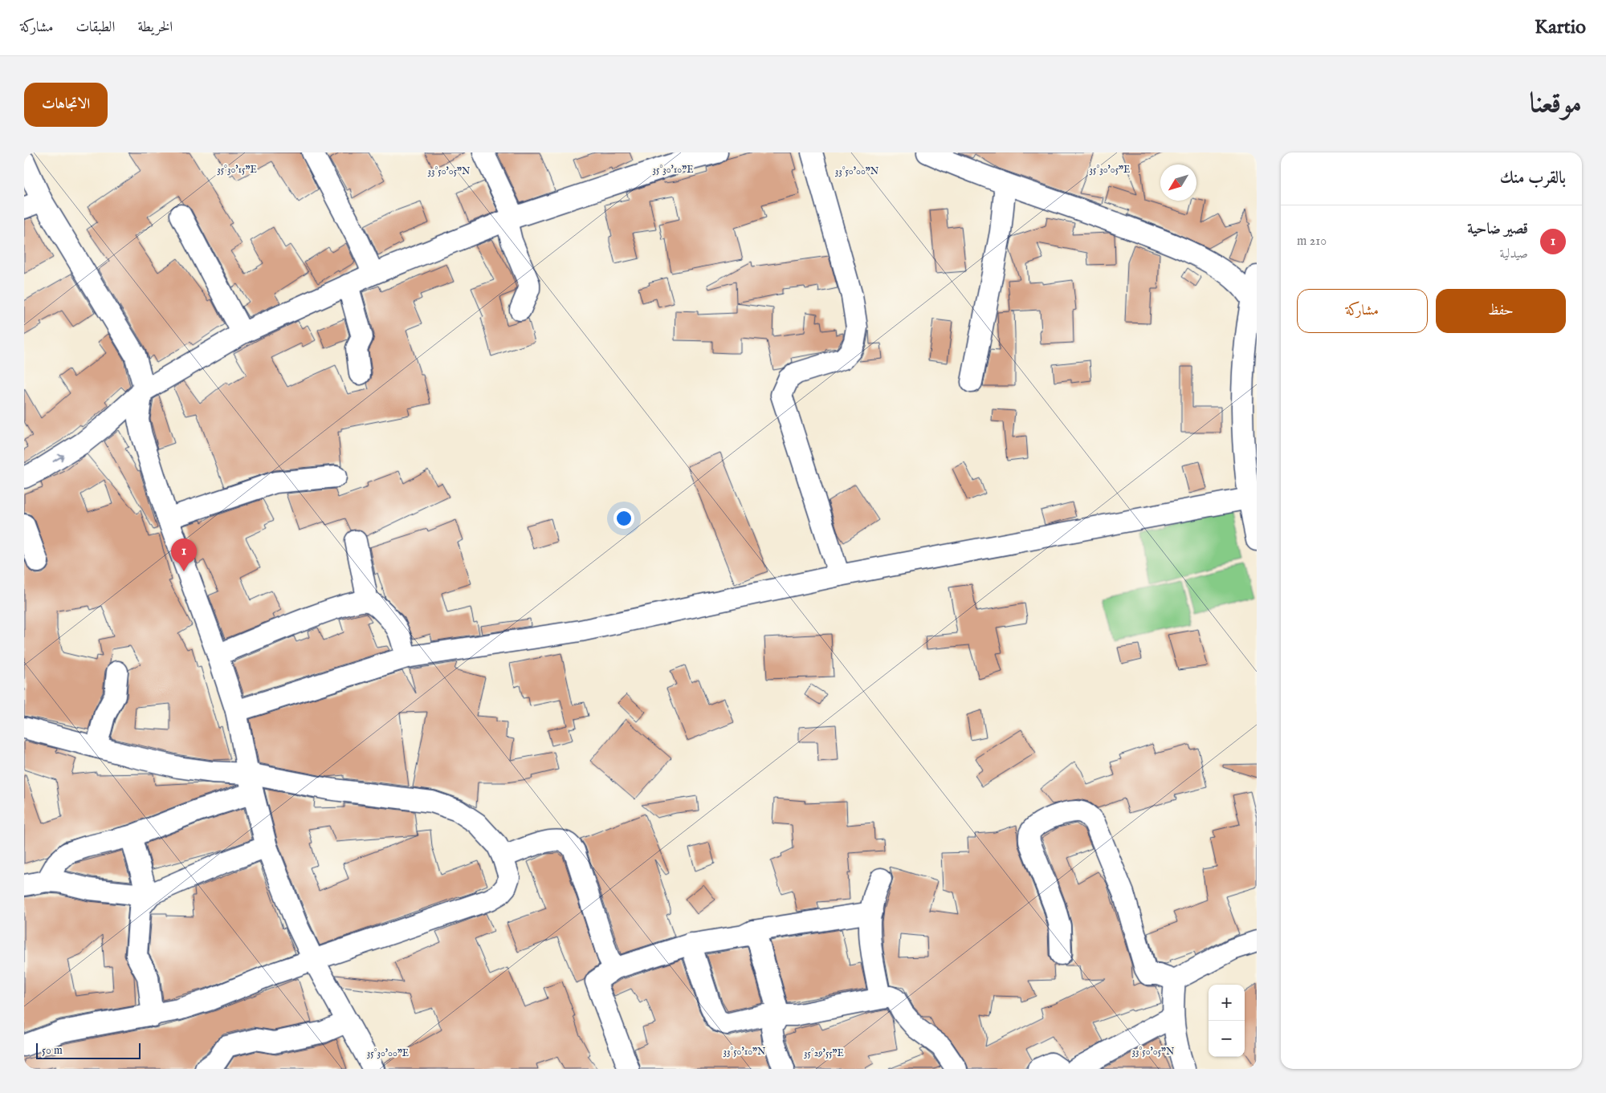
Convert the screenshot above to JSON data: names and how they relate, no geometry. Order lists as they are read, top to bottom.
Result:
{
  "scale_bar": "50 m",
  "north": "bottom left",
  "page": {
    "header": "Kartio",
    "nav": ["الخريطة", "الطبقات", "مشاركة"],
    "title": "موقعنا",
    "buttons": [
      "الاتجاهات",
      ["حفظ", "مشاركة"]
    ],
    "heading": "بالقرب منك",
    "list": [
      {
        "mark": "1",
        "name": "قصير ضاحية",
        "note": "صيدلية",
        "value": "210 m"
      }
    ],
    "pins": "1",
    "map_buttons": ["+", "−"],
    "scale": "50 m"
  },
  "coordinates": [
    "35°30'15\"E",
    "35°30'10\"E",
    "35°30'05\"E",
    "33°50'05\"N",
    "33°50'00\"N",
    "33°50'10\"N",
    "35°30'00\"E",
    "35°29'55\"E"
  ]
}
